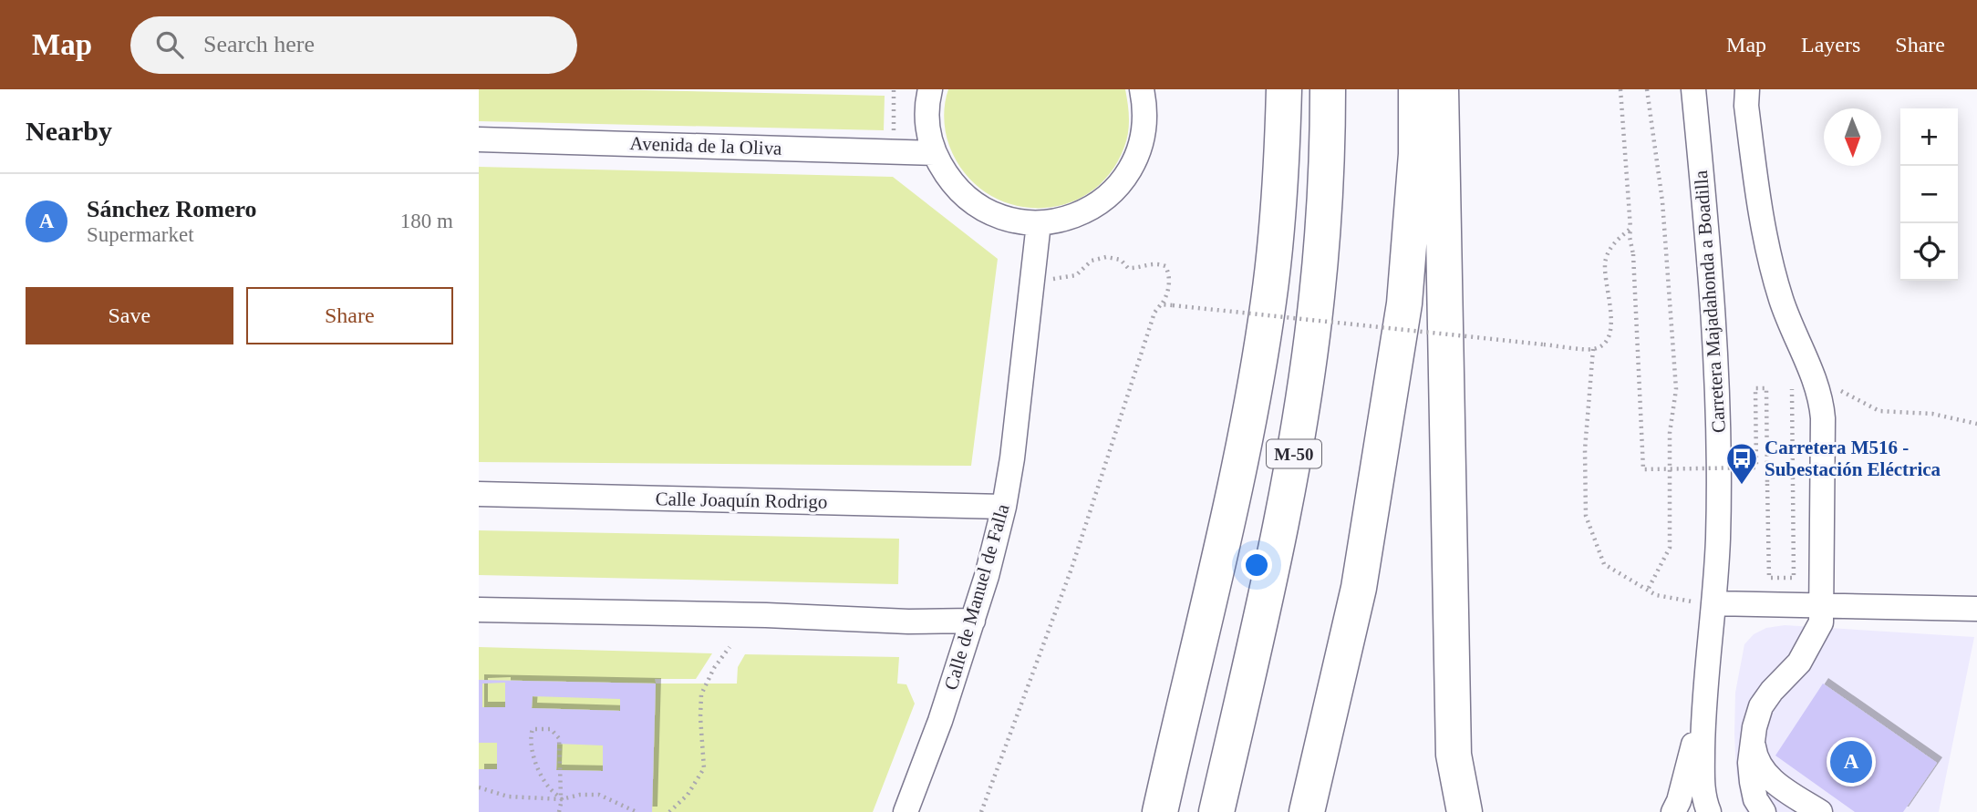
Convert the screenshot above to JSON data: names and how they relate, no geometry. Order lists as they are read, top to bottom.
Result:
{
  "streets": {
    "highway": ["M-50"],
    "street": [
      "Avenida de la Oliva",
      "Carretera Majadahonda a Boadilla",
      "Calle Joaquín Rodrigo",
      "Calle de Manuel de Falla"
    ]
  },
  "crossings": [
    ["Calle Joaquín Rodrigo", "Calle de Manuel de Falla"]
  ],
  "places": {
    "bus stop": ["Carretera M516 - Subestación Eléctrica"]
  },
  "north": "bottom",
  "page": {
    "header": "Map",
    "search": "Search here",
    "nav": ["Map", "Layers", "Share"],
    "heading": "Nearby",
    "map_buttons": ["+", "−"],
    "list": [
      {
        "mark": "A",
        "name": "Sánchez Romero",
        "note": "Supermarket",
        "value": "180 m"
      }
    ],
    "buttons": ["Save", "Share"],
    "pins": "A"
  }
}
